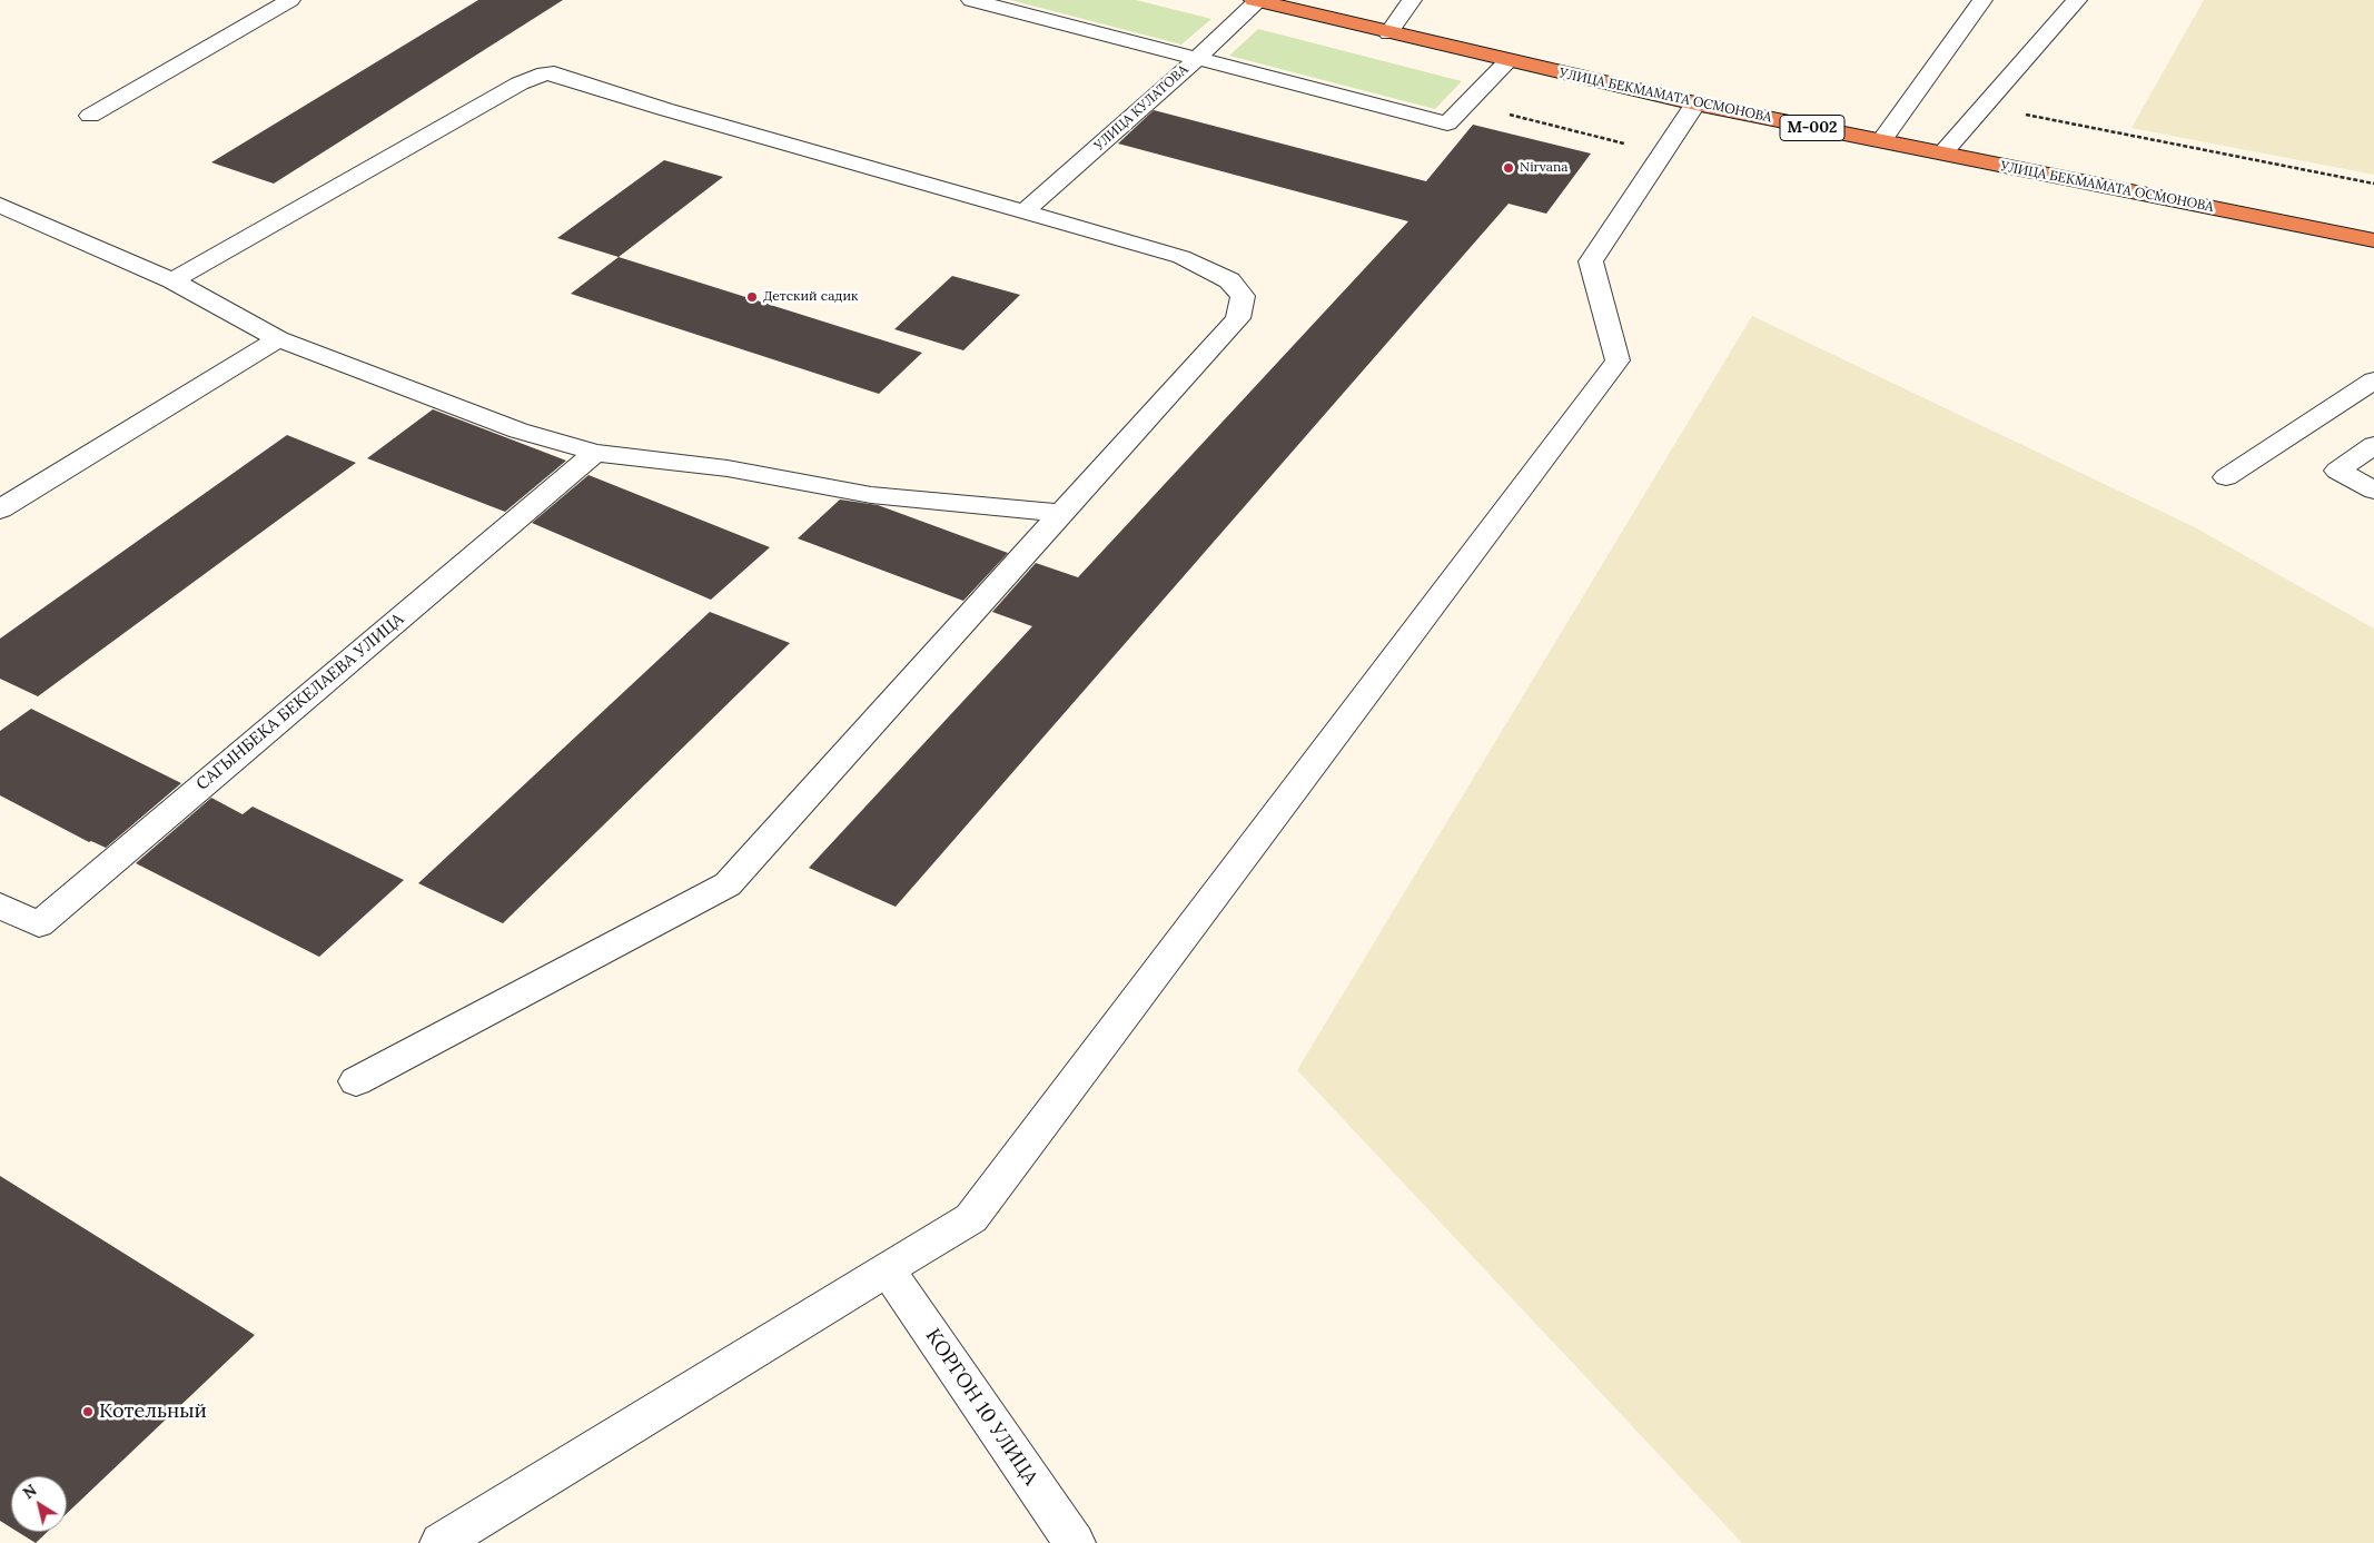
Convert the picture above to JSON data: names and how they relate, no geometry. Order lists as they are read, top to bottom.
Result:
{
  "streets": {
    "highway": ["УЛИЦА БЕКМАМАТА ОСМОНОВА", "M-002"],
    "street": ["УЛИЦА КУЛАТОВА", "САГЫНБЕКА БЕКЕЛАЕВА УЛИЦА", "КОРГОН 10 УЛИЦА"]
  },
  "crossings": [
    ["УЛИЦА БЕКМАМАТА ОСМОНОВА", "УЛИЦА КУЛАТОВА"]
  ],
  "places": ["Nirvana", "Детский садик", "Котельный"],
  "north": "top left"
}
